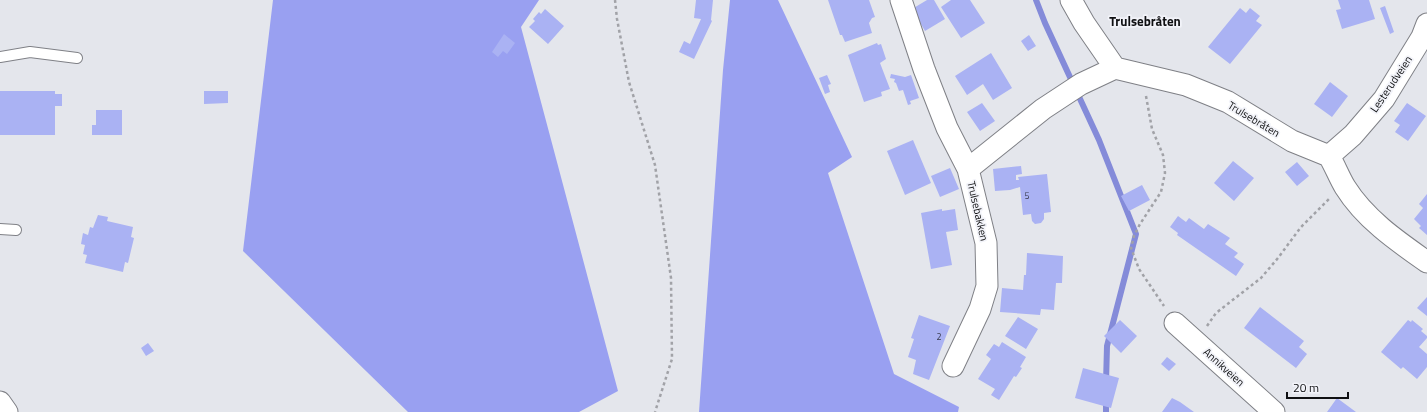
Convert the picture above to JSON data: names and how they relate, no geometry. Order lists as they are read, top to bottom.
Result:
{
  "streets": {
    "street": [
      "Lesterudveien",
      "Trulsebråten",
      "Trulsebakken",
      "Annikveien"
    ]
  },
  "crossings": [
    ["Lesterudveien", "Trulsebråten"],
    ["Trulsebråten", "Trulsebakken"]
  ],
  "districts": ["Trulsebråten"],
  "house_numbers": ["5", "2"],
  "scale_bar": "20 m"
}
